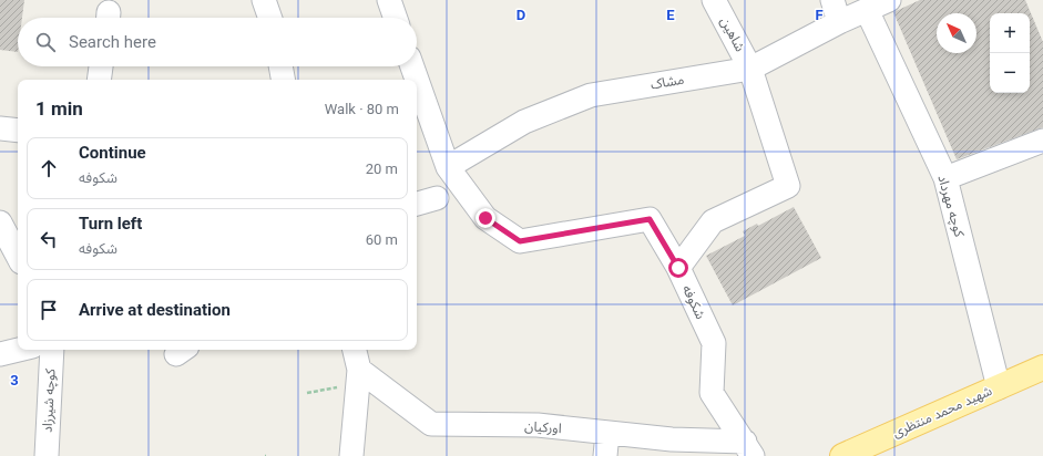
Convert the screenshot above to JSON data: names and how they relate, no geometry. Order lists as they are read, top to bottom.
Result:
{
  "streets": {
    "main road": ["شهید محمد منتظری"],
    "lane": [
      "شاهین",
      "مشاک",
      "کوچه مهرداد",
      "شکوفه",
      "کوچه شیرزاد",
      "اورکیان"
    ]
  },
  "crossings": [
    ["شاهین", "مشاک"],
    ["شاهین", "شکوفه"],
    ["مشاک", "کوچه مهرداد"],
    ["مشاک", "شکوفه"],
    ["کوچه مهرداد", "شهید محمد منتظری"],
    ["شکوفه", "اورکیان"]
  ],
  "north": "top left",
  "page": {
    "map_buttons": ["+", "−"],
    "search": "Search here",
    "heading": ["1 min", "Walk · 80 m"],
    "list": [
      ["Continue", "شکوفه", "20 m"],
      ["Turn left", "شکوفه", "60 m"],
      "Arrive at destination"
    ]
  },
  "grid": {
    "columns": ["D", "E", "F"],
    "rows": ["3"]
  }
}
